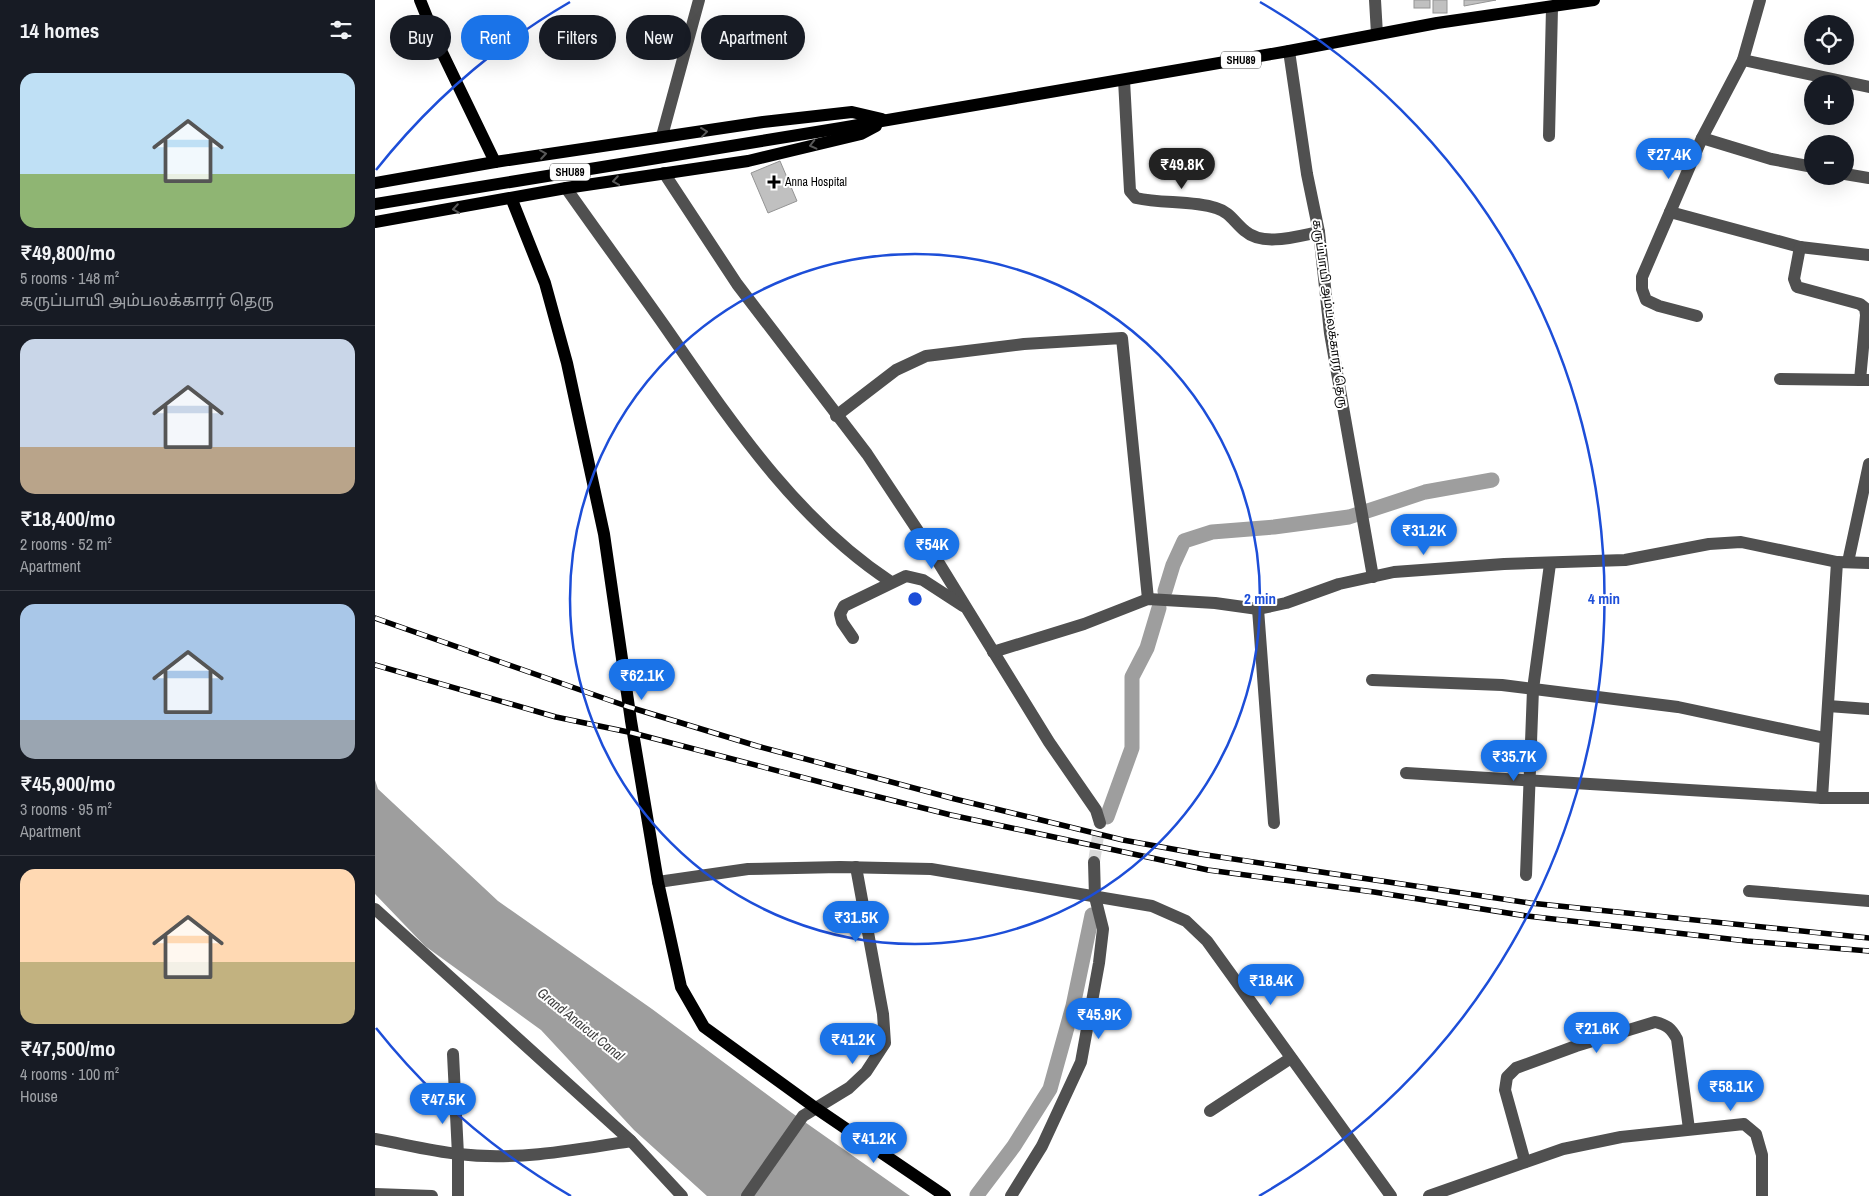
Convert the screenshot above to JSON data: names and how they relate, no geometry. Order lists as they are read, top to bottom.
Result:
{
  "streets": {
    "main road": ["SHU89"],
    "street": ["கருப்பாயி அம்பலக்காரர் தெரு"]
  },
  "crossings": [
    ["SHU89", "கருப்பாயி அம்பலக்காரர் தெரு"]
  ],
  "water": ["Grand Anaicut Canal"],
  "places": {
    "health": ["Anna Hospital"]
  },
  "page": {
    "heading": "14 homes",
    "map_buttons": ["+", "−"],
    "chip": [
      "Buy",
      "Rent",
      "Filters",
      "New",
      "Apartment"
    ],
    "list": [
      {
        "name": "₹49,800/mo",
        "note": "5 rooms · 148 m² · கருப்பாயி அம்பலக்காரர் தெரு"
      },
      {
        "name": "₹18,400/mo",
        "note": "2 rooms · 52 m² · Apartment"
      },
      {
        "name": "₹45,900/mo",
        "note": "3 rooms · 95 m² · Apartment"
      },
      {
        "name": "₹47,500/mo",
        "note": "4 rooms · 100 m² · House"
      }
    ],
    "price": [
      "₹27.4K",
      "₹49.8K",
      "₹31.2K",
      "₹54K",
      "₹62.1K",
      "₹35.7K",
      "₹31.5K",
      "₹18.4K",
      "₹45.9K",
      "₹21.6K",
      "₹41.2K",
      "₹58.1K",
      "₹47.5K",
      "₹41.2K"
    ]
  },
  "rings": ["2 min", "4 min"]
}
